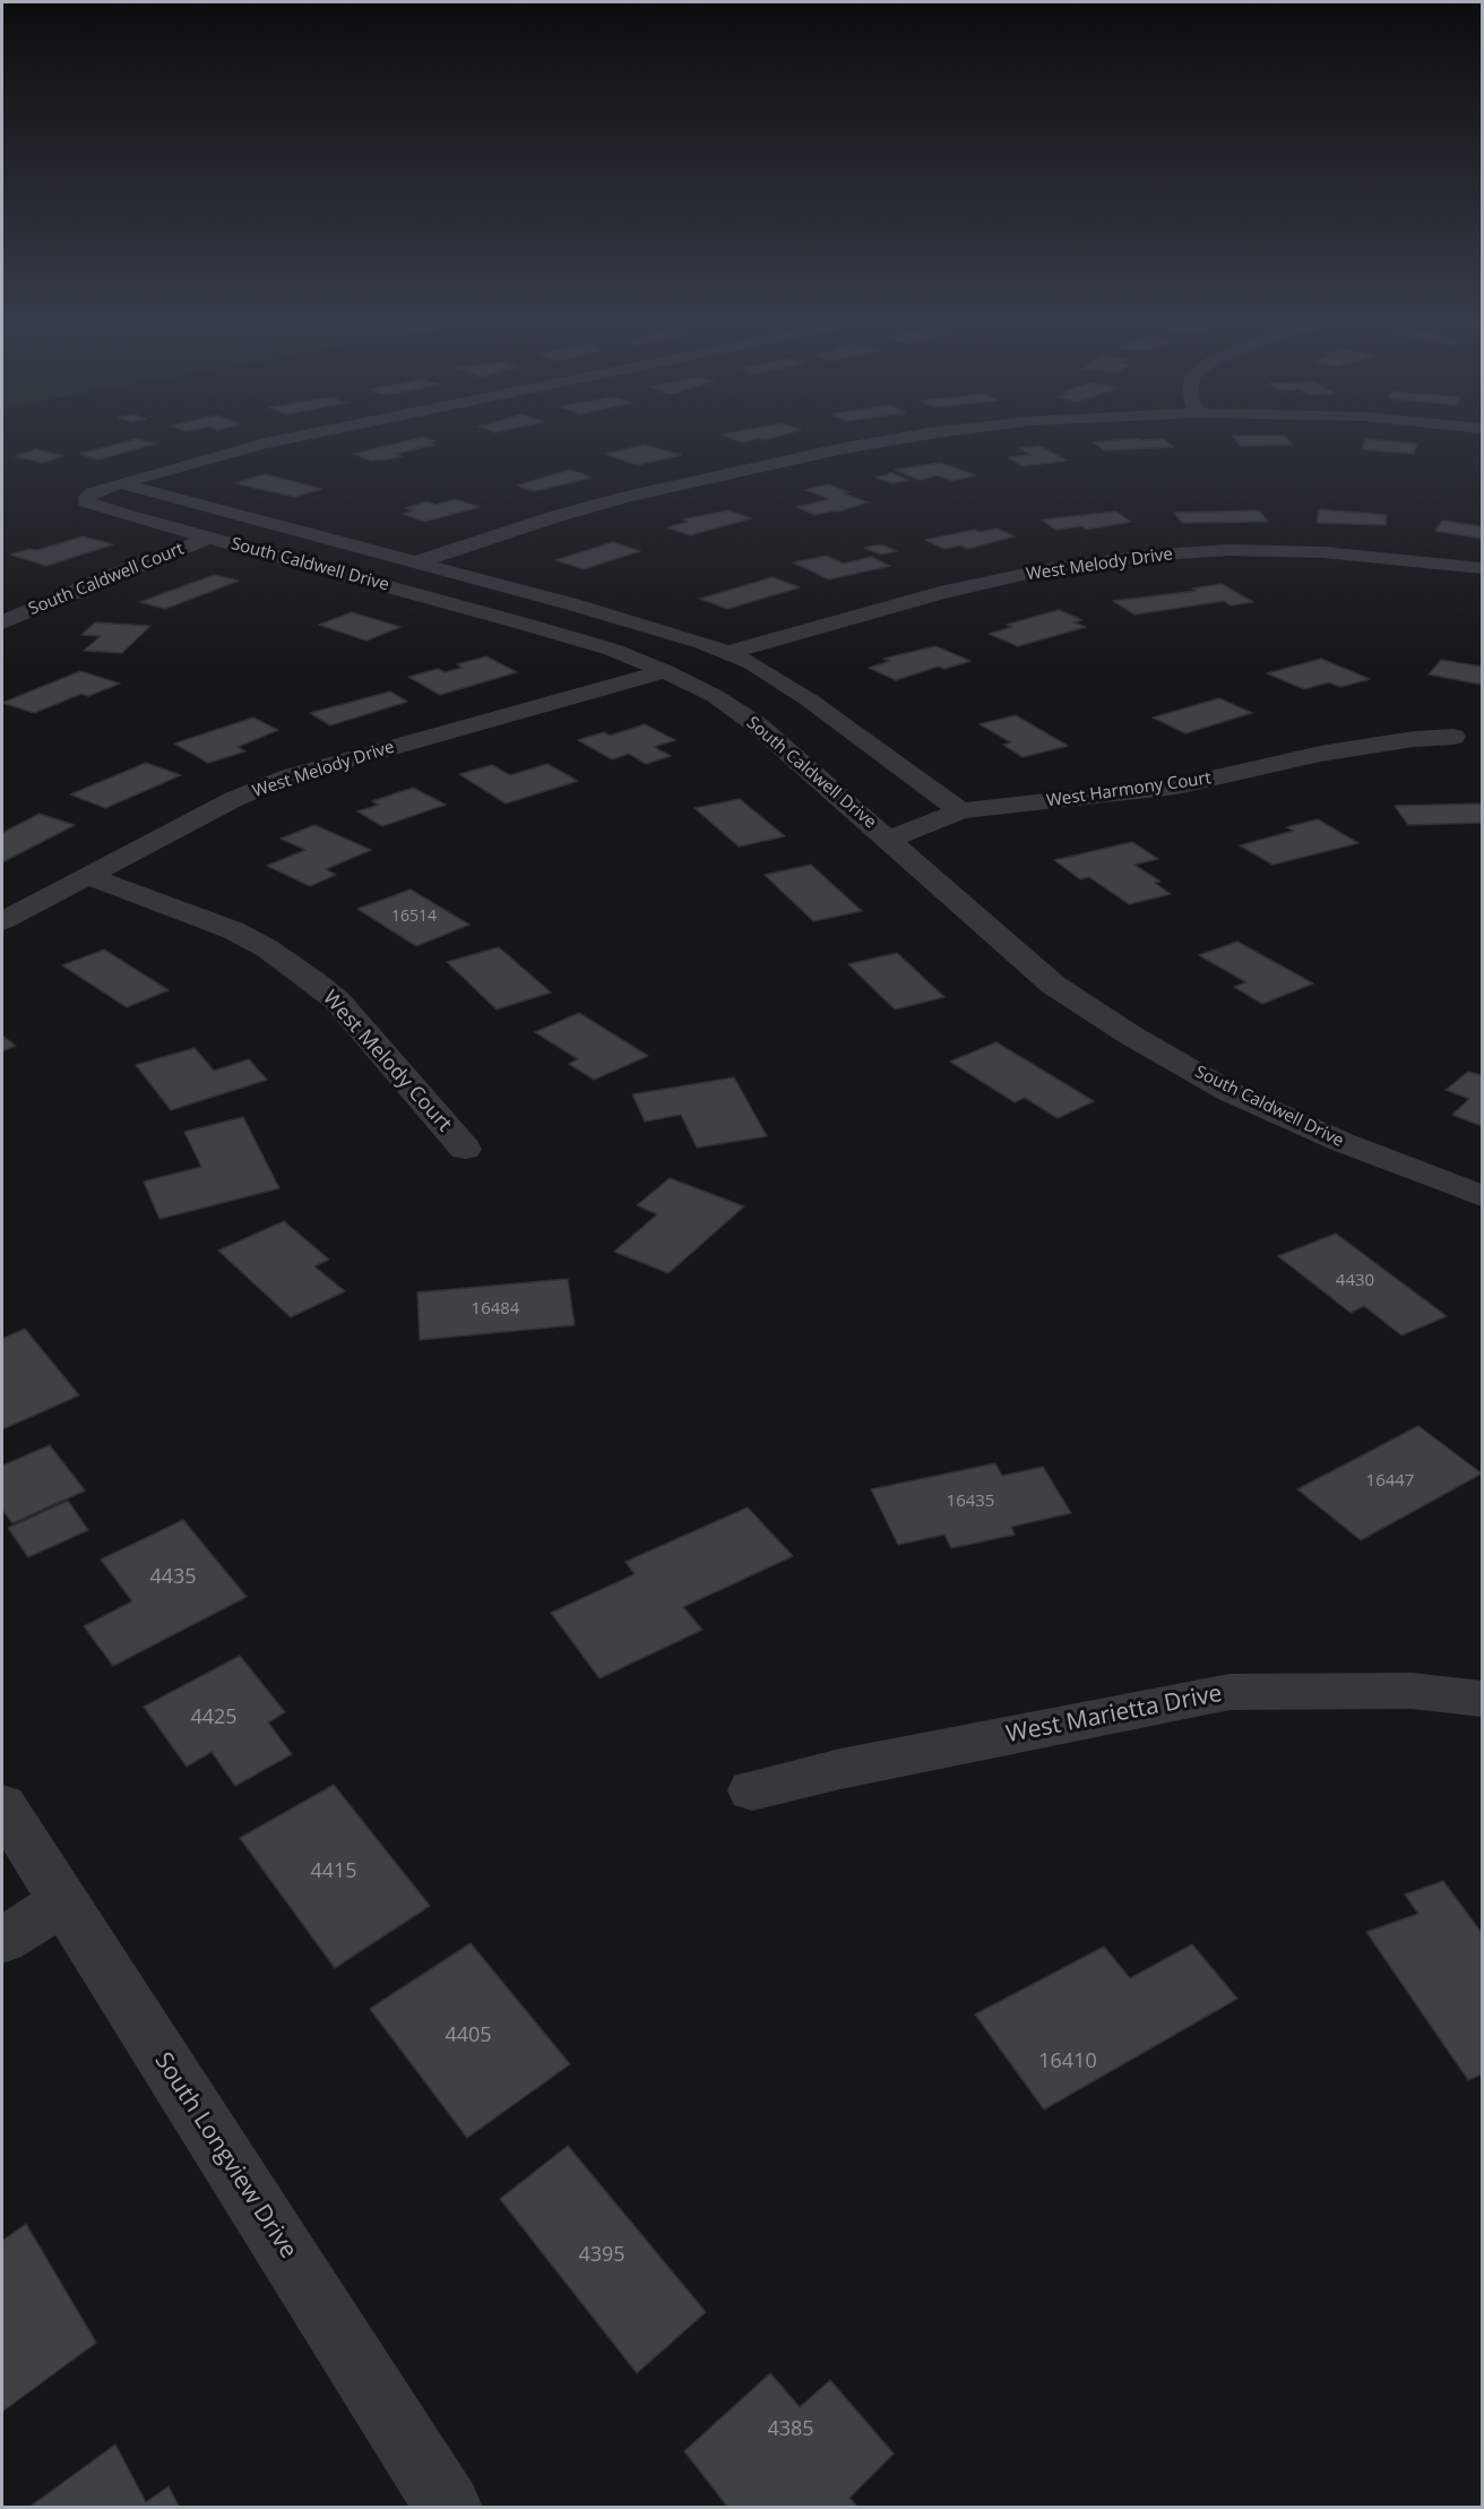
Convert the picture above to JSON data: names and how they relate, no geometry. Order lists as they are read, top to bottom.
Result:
{
  "streets": {
    "street": [
      "South Caldwell Drive",
      "West Melody Drive",
      "South Caldwell Court",
      "West Harmony Court",
      "West Melody Court",
      "West Marietta Drive",
      "South Longview Drive"
    ]
  },
  "crossings": [
    ["South Caldwell Drive", "West Melody Drive"],
    ["South Caldwell Drive", "South Caldwell Court"],
    ["South Caldwell Drive", "West Harmony Court"],
    ["West Melody Drive", "West Melody Court"]
  ],
  "house_numbers": [
    "16514",
    "4430",
    "16484",
    "16447",
    "16435",
    "4435",
    "4425",
    "4415",
    "4405",
    "16410",
    "4395",
    "4385"
  ]
}
